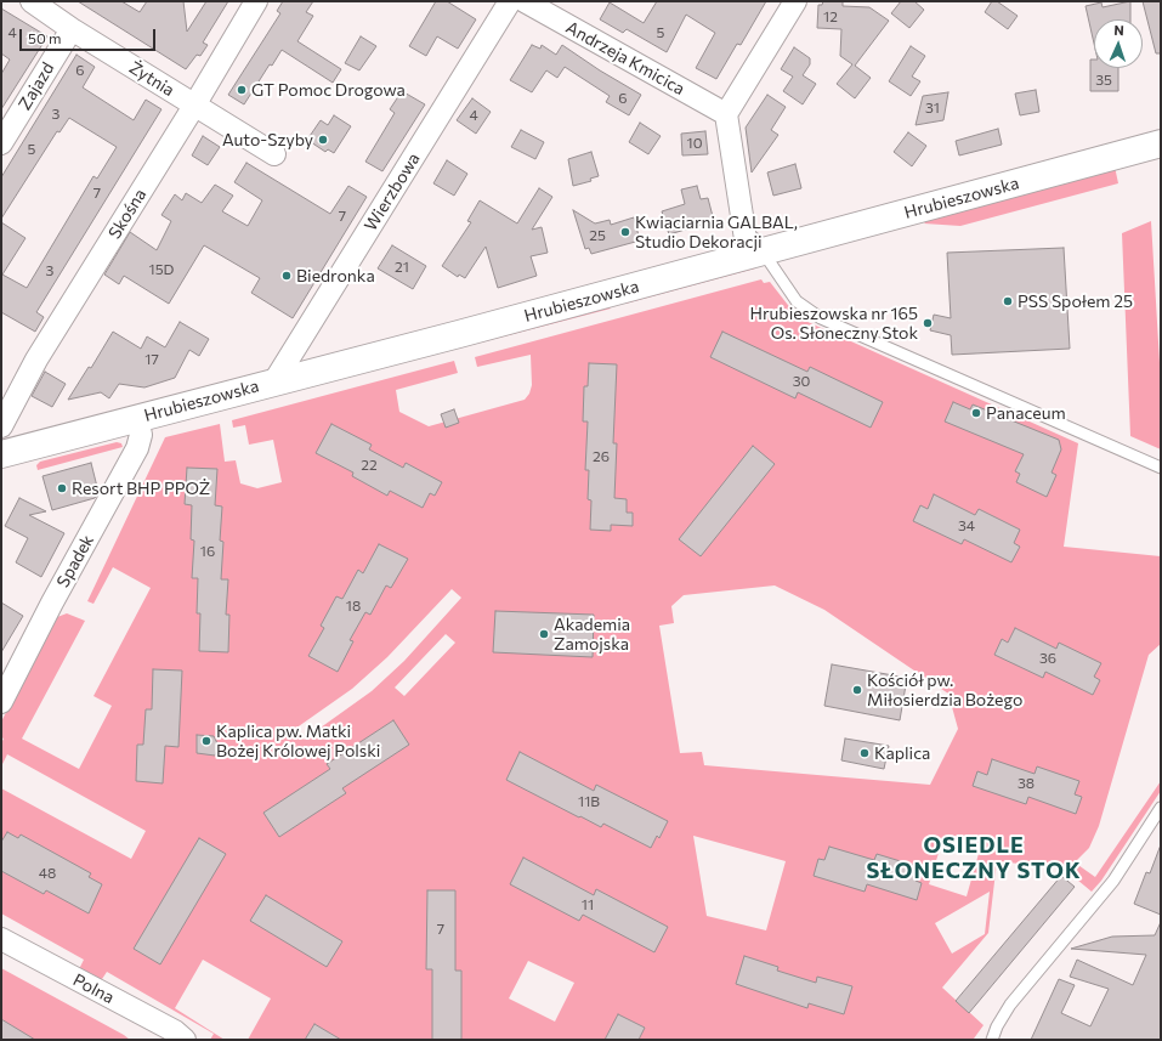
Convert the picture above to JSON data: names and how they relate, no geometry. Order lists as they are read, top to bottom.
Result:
{
  "streets": {
    "street": [
      "Andrzeja Kmicica",
      "Żytnia",
      "Zajazd",
      "Wierzbowa",
      "Hrubieszowska",
      "Skośna",
      "Spadek",
      "Polna"
    ]
  },
  "crossings": [
    ["Żytnia", "Zajazd"],
    ["Żytnia", "Skośna"],
    ["Wierzbowa", "Hrubieszowska"],
    ["Hrubieszowska", "Spadek"]
  ],
  "districts": ["OSIEDLE SŁONECZNY STOK"],
  "places": [
    "GT Pomoc Drogowa",
    "Auto-Szyby",
    "Kwiaciarnia GALBAL, Studio Dekoracji",
    "Biedronka",
    "PSS Społem 25",
    "Hrubieszowska nr 165 Os. Słoneczny Stok",
    "Panaceum",
    "Resort BHP PPOŻ",
    "Akademia Zamojska",
    "Kościół pw. Miłosierdzia Bożego",
    "Kaplica pw. Matki Bożej Królowej Polski",
    "Kaplica"
  ],
  "house_numbers": [
    "12",
    "4",
    "5",
    "6",
    "35",
    "6",
    "31",
    "3",
    "4",
    "10",
    "5",
    "7",
    "7",
    "25",
    "21",
    "15D",
    "3",
    "17",
    "30",
    "26",
    "22",
    "34",
    "16",
    "18",
    "36",
    "38",
    "11B",
    "48",
    "11",
    "7"
  ],
  "scale_bar": "50 m",
  "north": "top"
}
